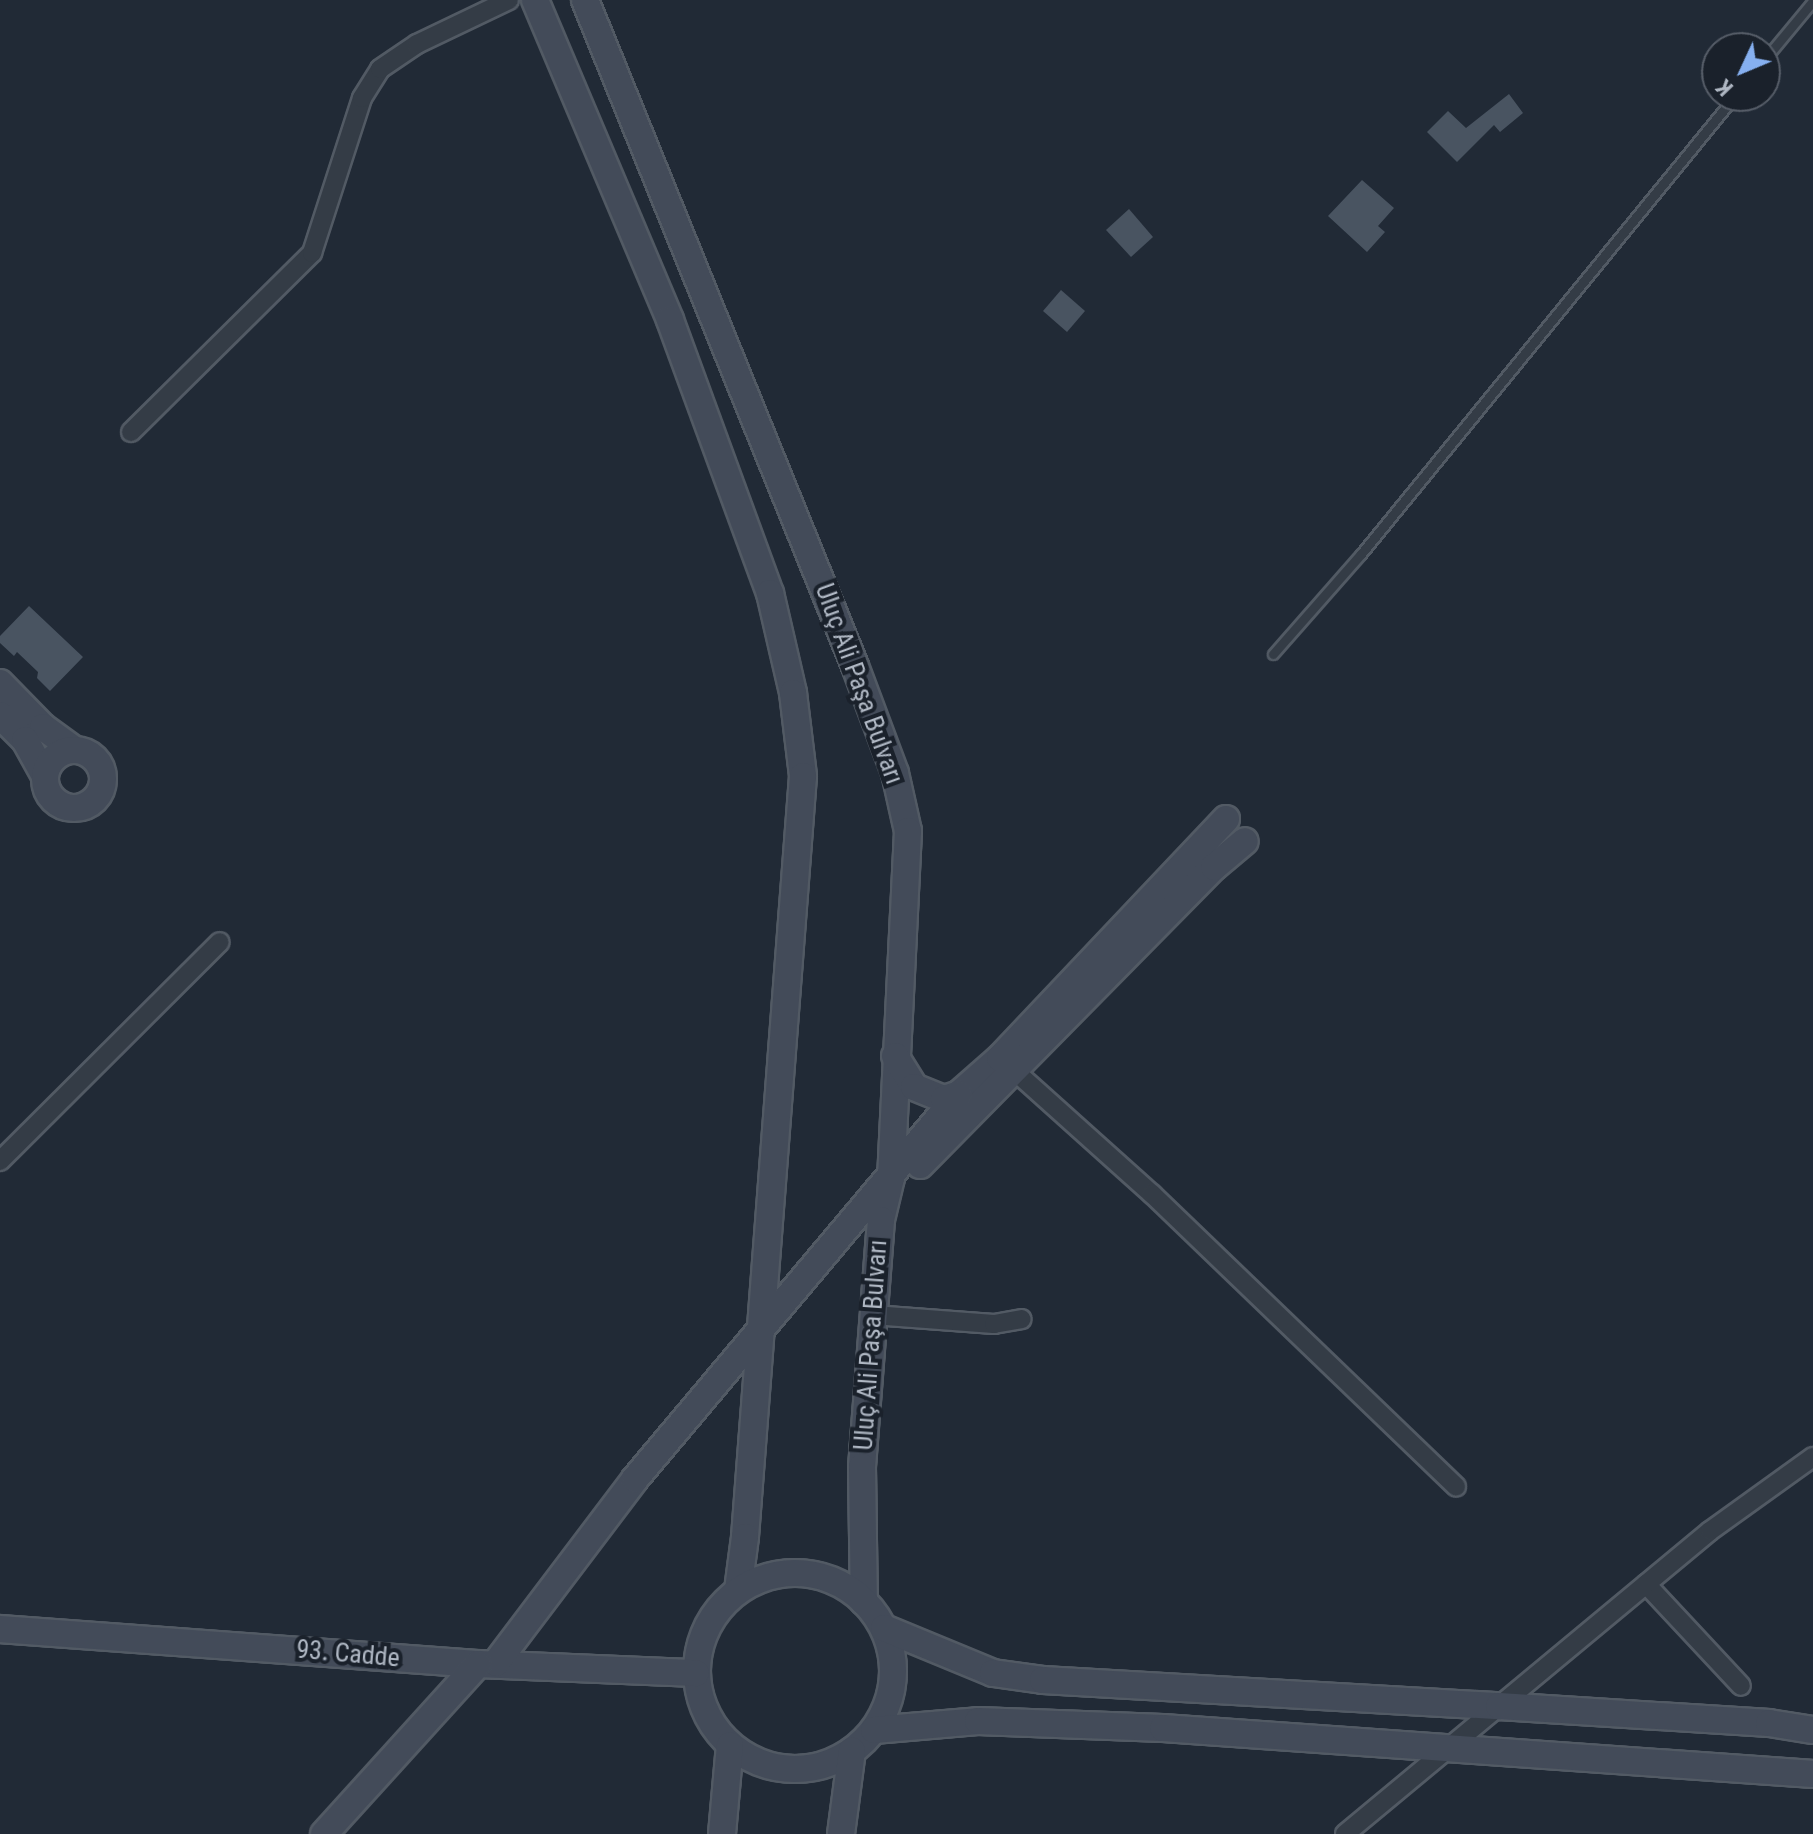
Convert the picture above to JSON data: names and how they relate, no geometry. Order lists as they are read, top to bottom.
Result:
{
  "streets": {
    "street": ["Uluç Ali Paşa Bulvarı", "93. Cadde"]
  },
  "crossings": [
    ["Uluç Ali Paşa Bulvarı", "93. Cadde"]
  ],
  "north": "bottom left"
}
